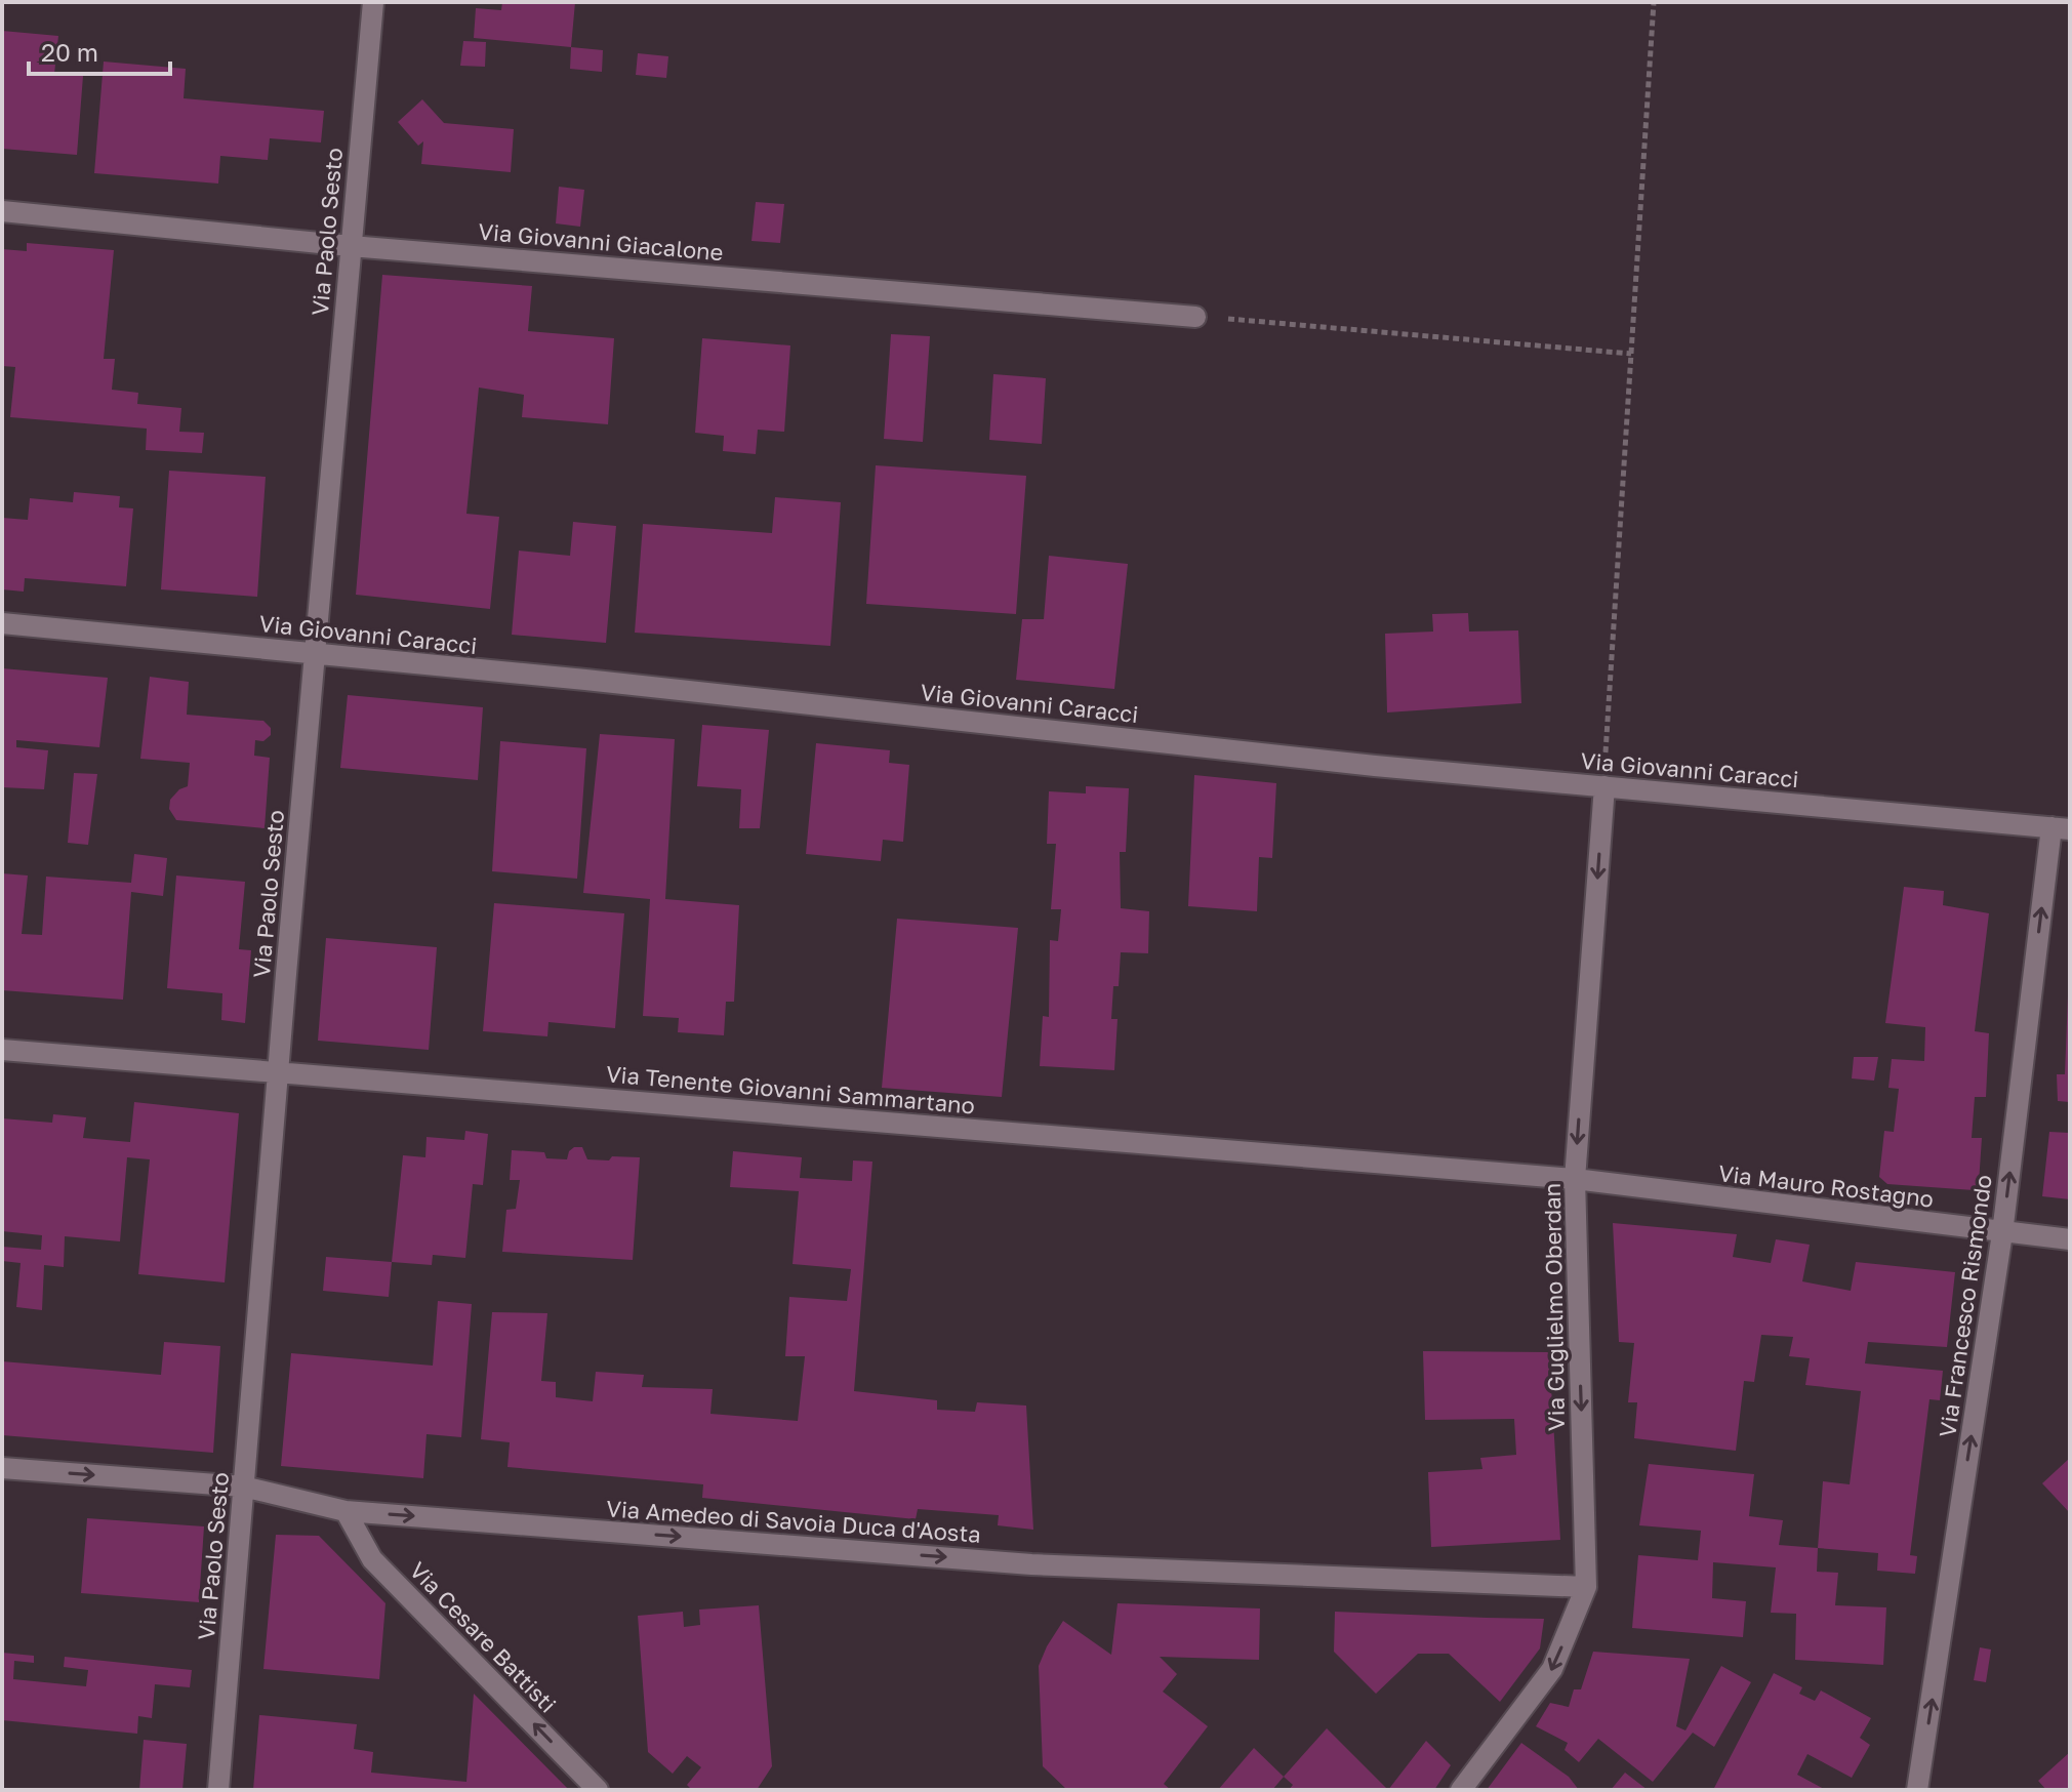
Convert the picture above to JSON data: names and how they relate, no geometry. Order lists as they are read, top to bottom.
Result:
{
  "streets": {
    "street": [
      "Via Paolo Sesto",
      "Via Giovanni Giacalone",
      "Via Giovanni Caracci",
      "Via Tenente Giovanni Sammartano",
      "Via Mauro Rostagno",
      "Via Francesco Rismondo",
      "Via Guglielmo Oberdan",
      "Via Amedeo di Savoia Duca d'Aosta",
      "Via Cesare Battisti"
    ]
  },
  "crossings": [
    ["Via Paolo Sesto", "Via Giovanni Giacalone"],
    ["Via Paolo Sesto", "Via Giovanni Caracci"],
    ["Via Paolo Sesto", "Via Tenente Giovanni Sammartano"],
    ["Via Paolo Sesto", "Via Amedeo di Savoia Duca d'Aosta"],
    ["Via Giovanni Caracci", "Via Francesco Rismondo"],
    ["Via Giovanni Caracci", "Via Guglielmo Oberdan"],
    ["Via Tenente Giovanni Sammartano", "Via Mauro Rostagno"],
    ["Via Tenente Giovanni Sammartano", "Via Guglielmo Oberdan"],
    ["Via Mauro Rostagno", "Via Francesco Rismondo"],
    ["Via Mauro Rostagno", "Via Guglielmo Oberdan"],
    ["Via Guglielmo Oberdan", "Via Amedeo di Savoia Duca d'Aosta"],
    ["Via Amedeo di Savoia Duca d'Aosta", "Via Cesare Battisti"]
  ],
  "one_way": [
    "Via Francesco Rismondo",
    "Via Guglielmo Oberdan",
    "Via Amedeo di Savoia Duca d'Aosta",
    "Via Cesare Battisti"
  ],
  "scale_bar": "20 m"
}
